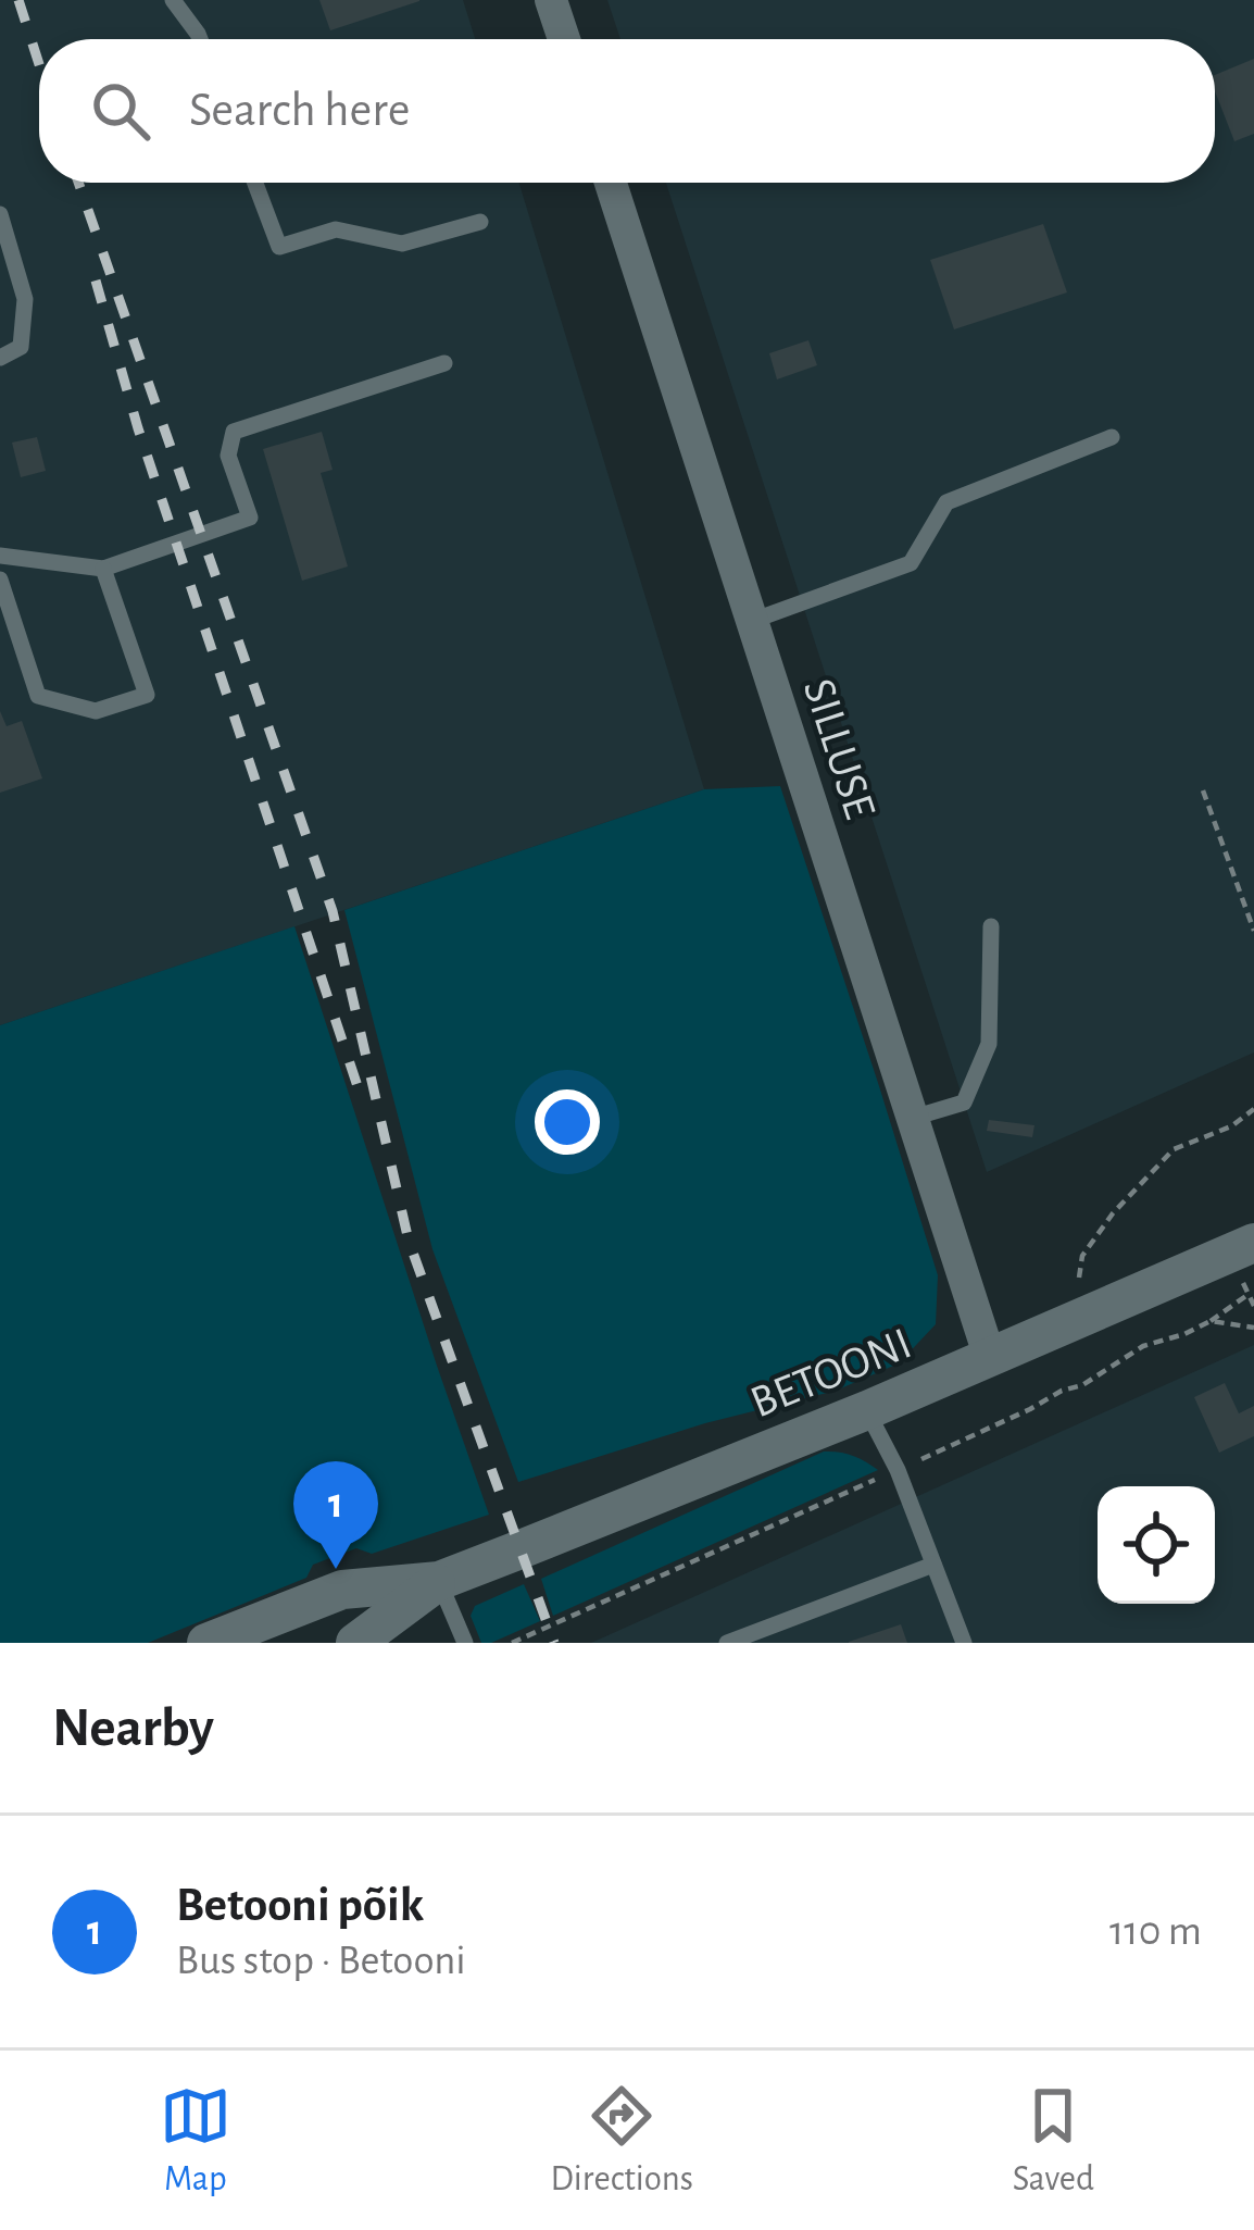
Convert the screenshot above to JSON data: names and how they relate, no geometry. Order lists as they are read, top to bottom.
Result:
{
  "streets": {
    "street": ["SILLUSE", "BETOONI"]
  },
  "crossings": [
    ["SILLUSE", "BETOONI"]
  ],
  "page": {
    "search": "Search here",
    "pins": "1",
    "heading": "Nearby",
    "list": [
      {
        "mark": "1",
        "name": "Betooni põik",
        "note": "Bus stop · Betooni",
        "value": "110 m"
      }
    ],
    "nav": ["Map", "Directions", "Saved"]
  }
}
